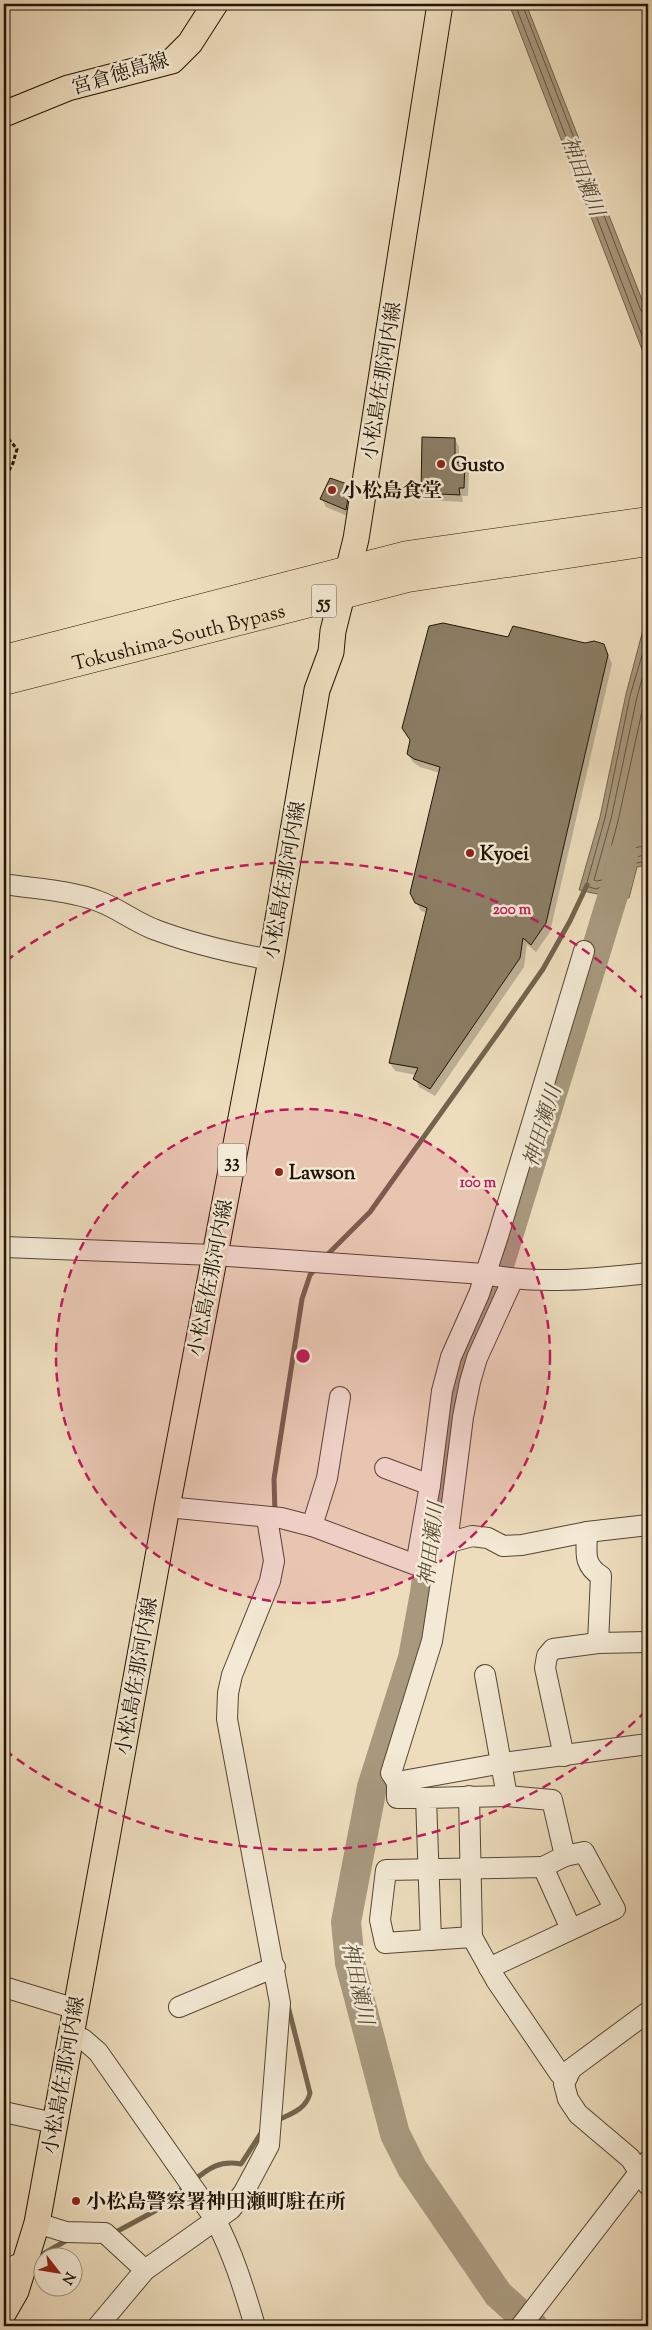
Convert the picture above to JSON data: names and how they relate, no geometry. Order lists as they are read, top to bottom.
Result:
{
  "streets": {
    "highway": ["55", "Tokushima-South Bypass"],
    "main road": ["宮倉徳島線", "小松島佐那河内線", "33"]
  },
  "crossings": [
    ["小松島佐那河内線", "Tokushima-South Bypass"]
  ],
  "water": ["神田瀬川"],
  "places": [
    "Gusto",
    "小松島食堂",
    "Kyoei",
    "Lawson",
    "小松島警察署神田瀬町駐在所"
  ],
  "north": "bottom right",
  "rings": ["200 m", "100 m"]
}
